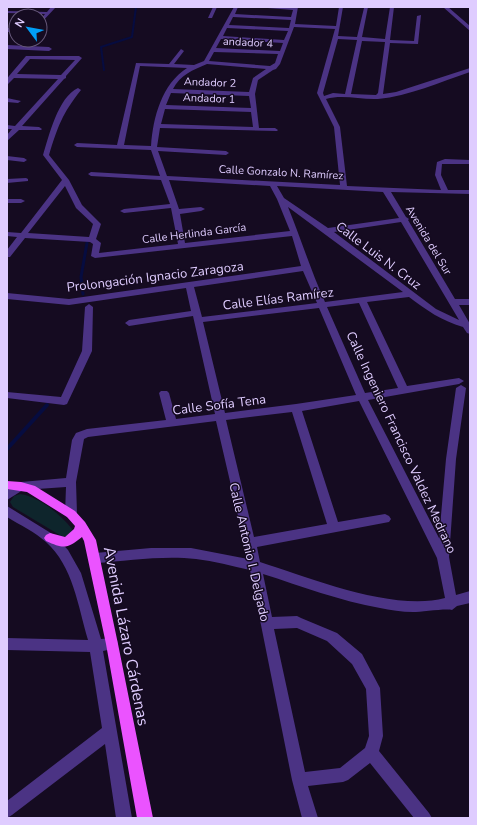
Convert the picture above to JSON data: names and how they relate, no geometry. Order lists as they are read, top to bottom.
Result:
{
  "streets": {
    "main road": ["Avenida Lázaro Cárdenas"],
    "street": [
      "andador 4",
      "Andador 2",
      "Andador 1",
      "Calle Gonzalo N. Ramírez",
      "Calle Herlinda García",
      "Avenida del Sur",
      "Calle Luis N. Cruz",
      "Prolongación Ignacio Zaragoza",
      "Calle Elías Ramírez",
      "Calle Sofía Tena",
      "Calle Ingeniero Francisco Valdez Medrano",
      "Calle Antonio I. Delgado"
    ]
  },
  "crossings": [
    ["Calle Gonzalo N. Ramírez", "Avenida del Sur"],
    ["Calle Gonzalo N. Ramírez", "Calle Ingeniero Francisco Valdez Medrano"],
    ["Calle Herlinda García", "Calle Ingeniero Francisco Valdez Medrano"],
    ["Avenida del Sur", "Calle Luis N. Cruz"],
    ["Calle Luis N. Cruz", "Calle Elías Ramírez"],
    ["Calle Luis N. Cruz", "Calle Ingeniero Francisco Valdez Medrano"],
    ["Prolongación Ignacio Zaragoza", "Calle Ingeniero Francisco Valdez Medrano"],
    ["Prolongación Ignacio Zaragoza", "Calle Antonio I. Delgado"],
    ["Calle Elías Ramírez", "Calle Ingeniero Francisco Valdez Medrano"],
    ["Calle Elías Ramírez", "Calle Antonio I. Delgado"],
    ["Calle Sofía Tena", "Calle Ingeniero Francisco Valdez Medrano"],
    ["Calle Sofía Tena", "Calle Antonio I. Delgado"]
  ],
  "north": "top left"
}
